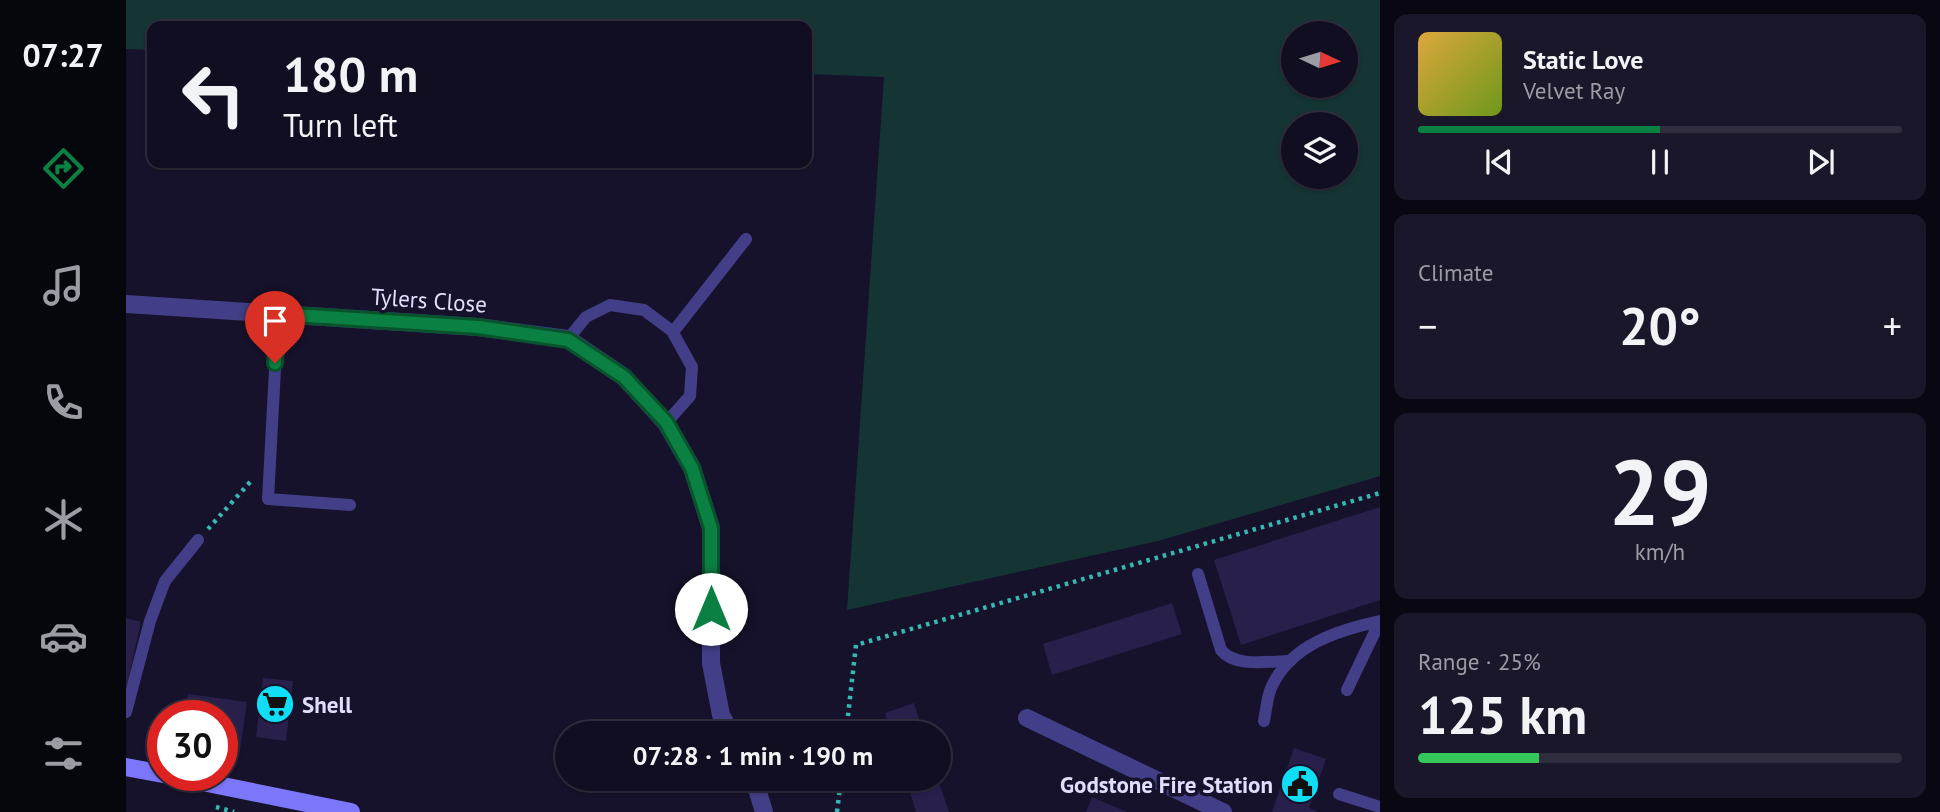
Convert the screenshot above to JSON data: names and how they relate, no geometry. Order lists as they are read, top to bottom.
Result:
{
  "streets": {
    "street": ["Tylers Close"]
  },
  "places": {
    "supermarket": ["Shell"],
    "public building": ["Godstone Fire Station"]
  },
  "north": "right",
  "page": {
    "tabs": "07:27",
    "turn": ["180 m", "Turn left"],
    "song": ["Static Love", "Velvet Ray"],
    "tile": [
      "Climate",
      ["29", "km/h"],
      ["Range · 25%", "125 km"]
    ],
    "heat": ["−", "20°", "+"],
    "limit": "30",
    "trip": "07:28 · 1 min · 190 m"
  }
}
